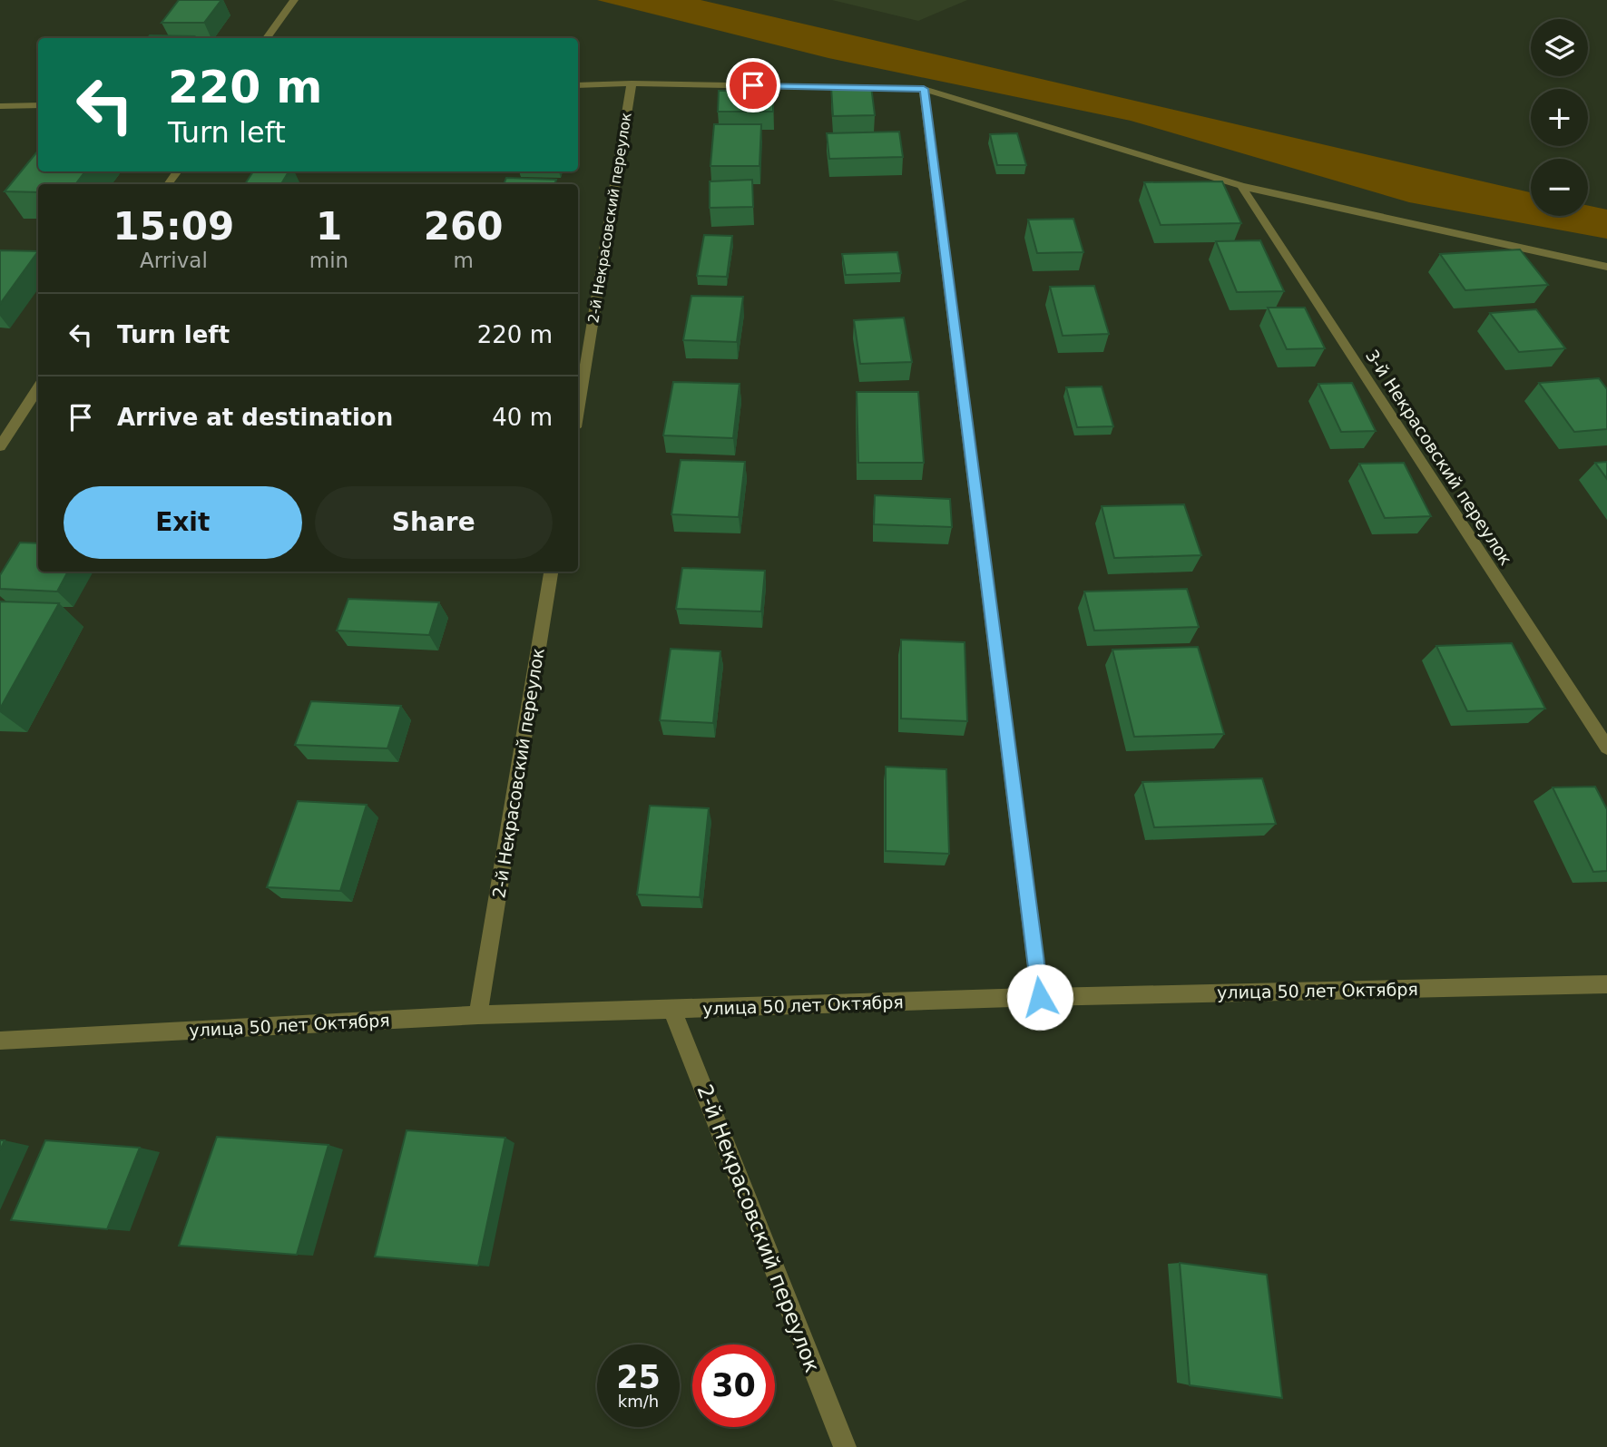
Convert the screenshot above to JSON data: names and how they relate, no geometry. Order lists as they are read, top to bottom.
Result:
{
  "streets": {
    "street": ["2-й Некрасовский переулок", "3-й Некрасовский переулок", "улица 50 лет Октября"]
  },
  "crossings": [
    ["2-й Некрасовский переулок", "улица 50 лет Октября"]
  ],
  "page": {
    "map_buttons": ["+", "−"],
    "turn": ["220 m", "Turn left"],
    "eta": [
      "15:09",
      "Arrival",
      "1",
      "min",
      "260",
      "m"
    ],
    "list": [
      {
        "name": "Turn left",
        "value": "220 m"
      },
      {
        "name": "Arrive at destination",
        "value": "40 m"
      }
    ],
    "buttons": ["Exit", "Share"],
    "speed": "25 km/h",
    "limit": "30"
  }
}
